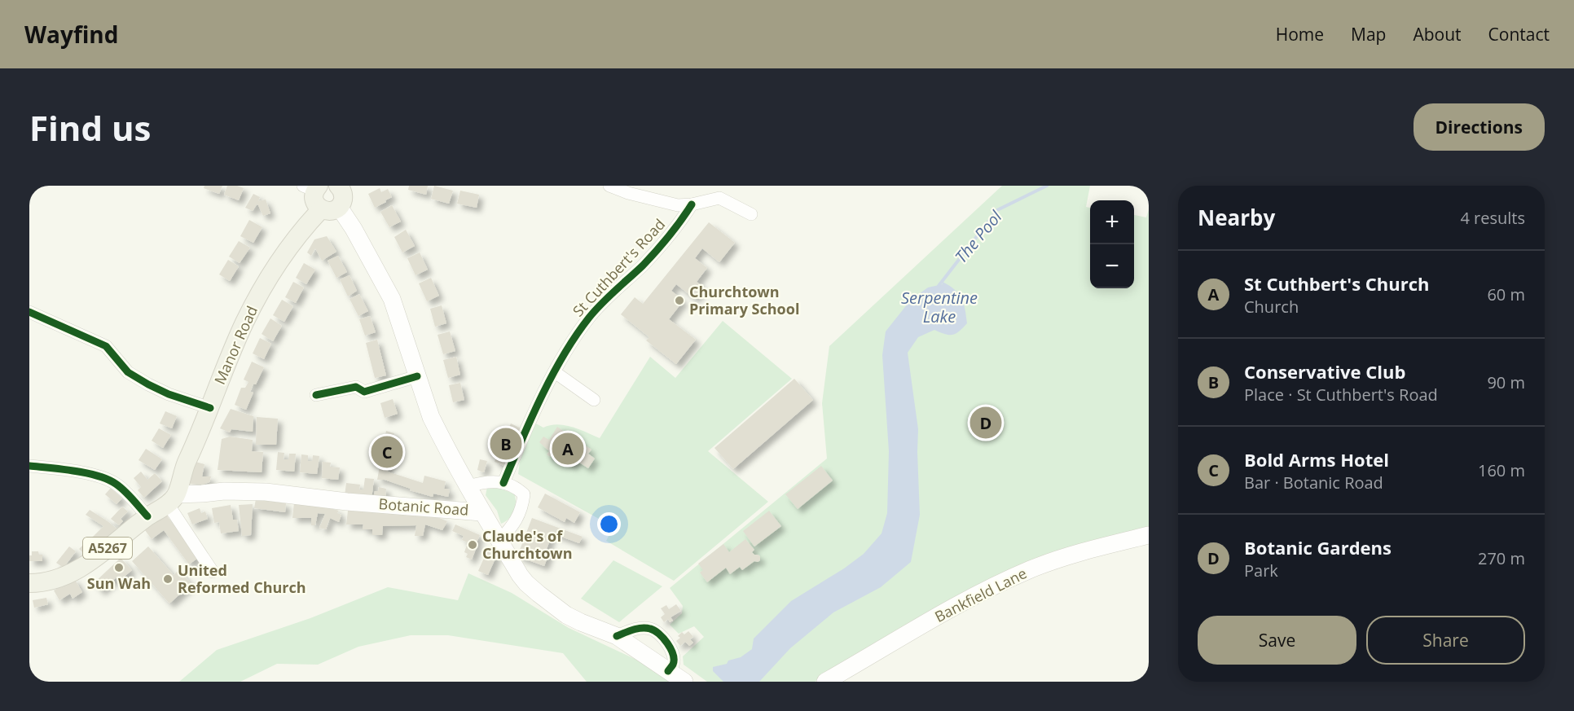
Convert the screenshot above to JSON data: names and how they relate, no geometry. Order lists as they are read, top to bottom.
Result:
{
  "streets": {
    "main road": [
      "Manor Road",
      "Botanic Road",
      "A5267",
      "Bankfield Lane"
    ],
    "street": ["St Cuthbert's Road"]
  },
  "crossings": [
    ["Manor Road", "Botanic Road"],
    ["Manor Road", "A5267"],
    ["Botanic Road", "A5267"]
  ],
  "water": ["The Pool", "Serpentine Lake"],
  "places": [
    "Churchtown Primary School",
    "Claude's of Churchtown",
    "Sun Wah",
    "United Reformed Church"
  ],
  "page": {
    "header": "Wayfind",
    "nav": [
      "Home",
      "Map",
      "About",
      "Contact"
    ],
    "buttons": [
      "Directions",
      ["Save", "Share"]
    ],
    "title": "Find us",
    "heading": ["Nearby", "4 results"],
    "map_buttons": ["+", "−"],
    "list": [
      {
        "mark": "A",
        "name": "St Cuthbert's Church",
        "note": "Church",
        "value": "60 m"
      },
      {
        "mark": "B",
        "name": "Conservative Club",
        "note": "Place · St Cuthbert's Road",
        "value": "90 m"
      },
      {
        "mark": "C",
        "name": "Bold Arms Hotel",
        "note": "Bar · Botanic Road",
        "value": "160 m"
      },
      {
        "mark": "D",
        "name": "Botanic Gardens",
        "note": "Park",
        "value": "270 m"
      }
    ],
    "pins": [
      "D",
      "B",
      "A",
      "C"
    ]
  }
}
